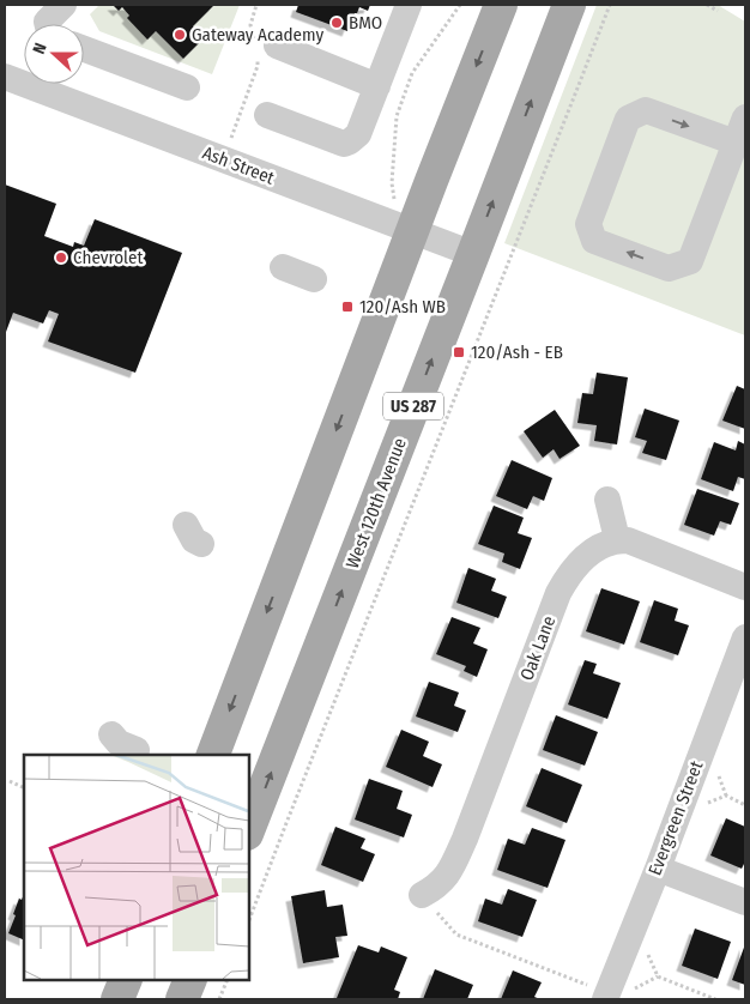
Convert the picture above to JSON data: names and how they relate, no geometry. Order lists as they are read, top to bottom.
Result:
{
  "streets": {
    "main road": ["US 287", "West 120th Avenue"],
    "street": ["Ash Street", "Oak Lane", "Evergreen Street"]
  },
  "crossings": [
    ["Ash Street", "West 120th Avenue"]
  ],
  "places": {
    "other": ["BMO", "Gateway Academy", "Chevrolet"],
    "transit": ["120/Ash WB", "120/Ash - EB"]
  },
  "north": "left"
}
